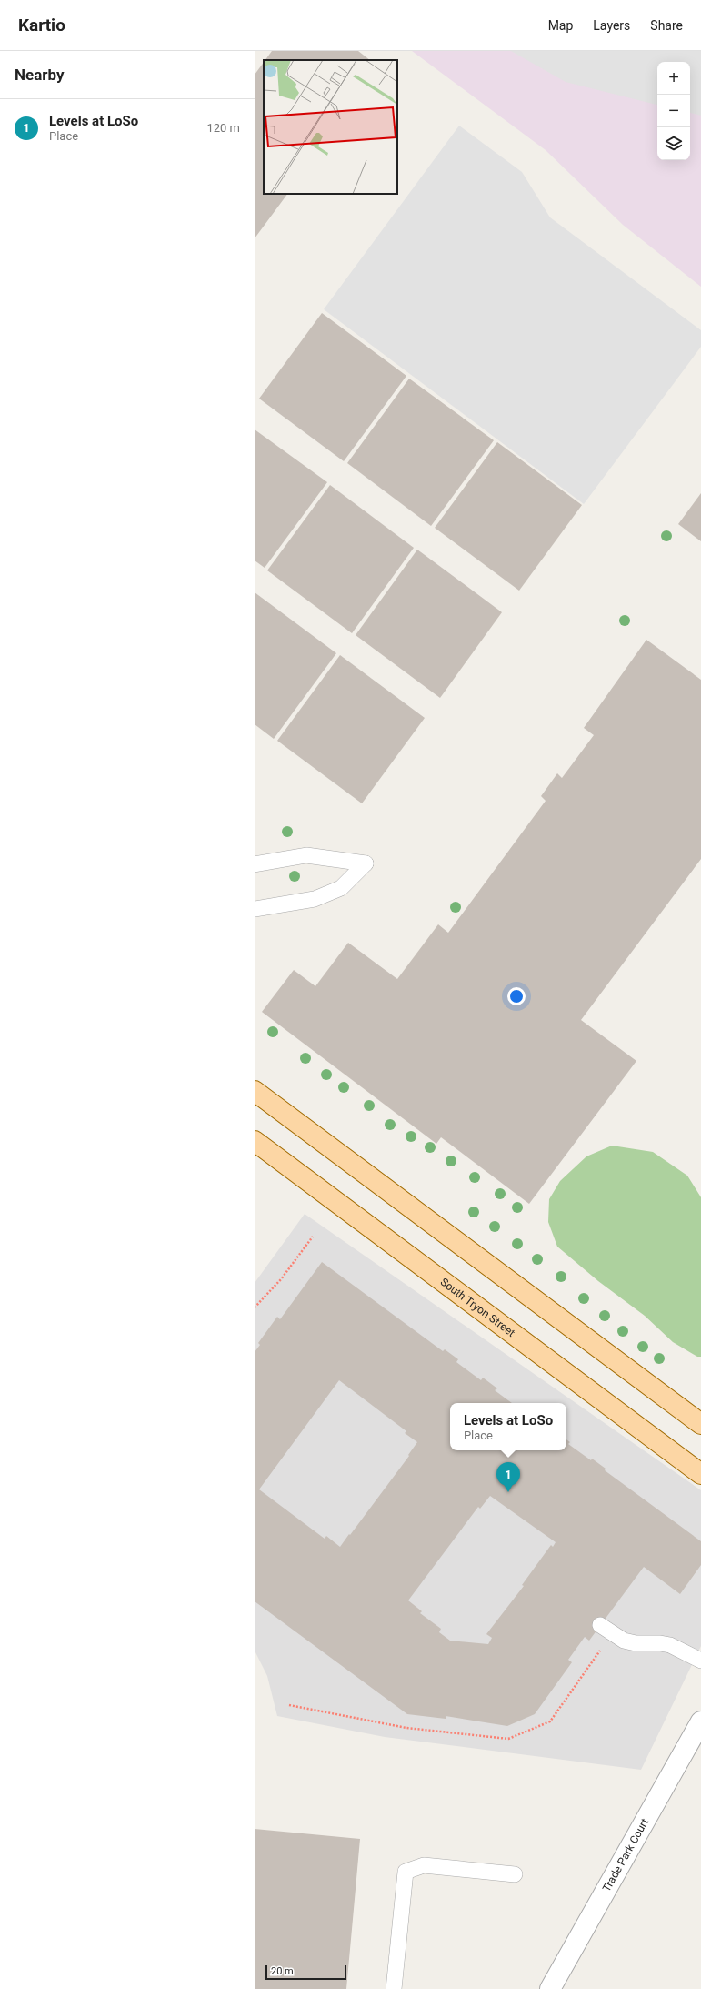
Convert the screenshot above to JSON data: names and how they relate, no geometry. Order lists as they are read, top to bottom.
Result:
{
  "streets": {
    "main road": ["South Tryon Street"],
    "street": ["Trade Park Court"]
  },
  "scale_bar": "20 m",
  "page": {
    "header": "Kartio",
    "nav": ["Map", "Layers", "Share"],
    "heading": "Nearby",
    "map_buttons": ["+", "−"],
    "list": [
      {
        "mark": "1",
        "name": "Levels at LoSo",
        "note": "Place",
        "value": "120 m"
      }
    ],
    "popup": ["Levels at LoSo", "Place"],
    "pins": "1",
    "scale": "20 m"
  }
}
